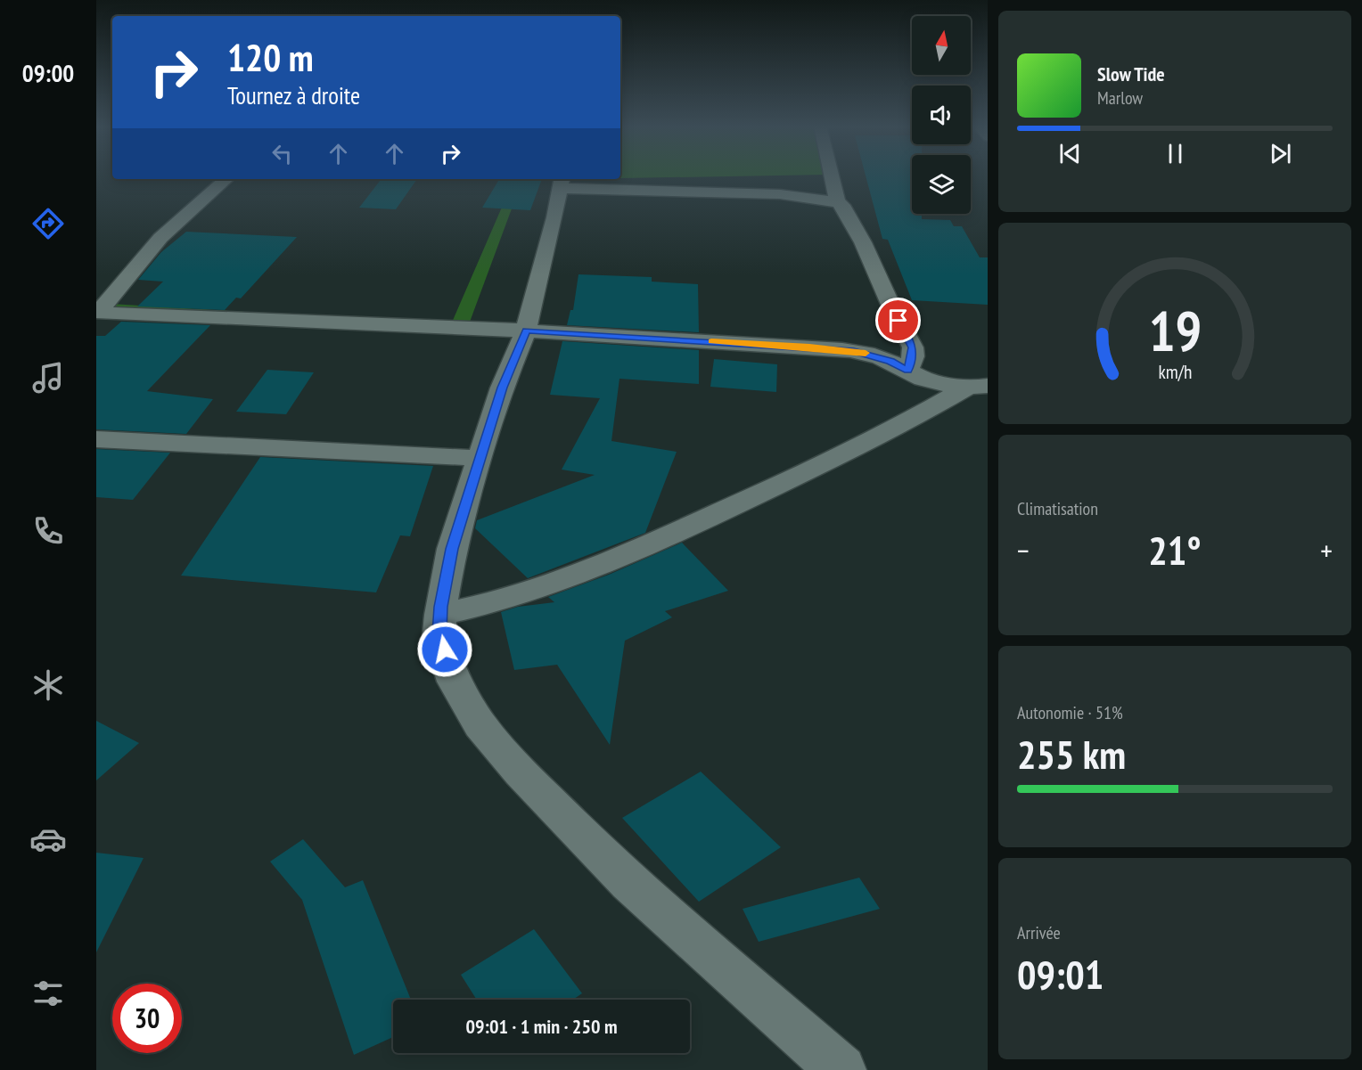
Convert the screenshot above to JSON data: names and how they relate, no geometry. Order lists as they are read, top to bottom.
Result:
{
  "north": "top",
  "page": {
    "tabs": "09:00",
    "turn": ["120 m", "Tournez à droite"],
    "song": ["Slow Tide", "Marlow"],
    "tile": [
      "Climatisation",
      ["Autonomie · 51%", "255 km"],
      ["Arrivée", "09:01"]
    ],
    "heat": ["−", "21°", "+"],
    "limit": "30",
    "trip": "09:01 · 1 min · 250 m",
    "gauge": ["19", "km/h"]
  }
}
